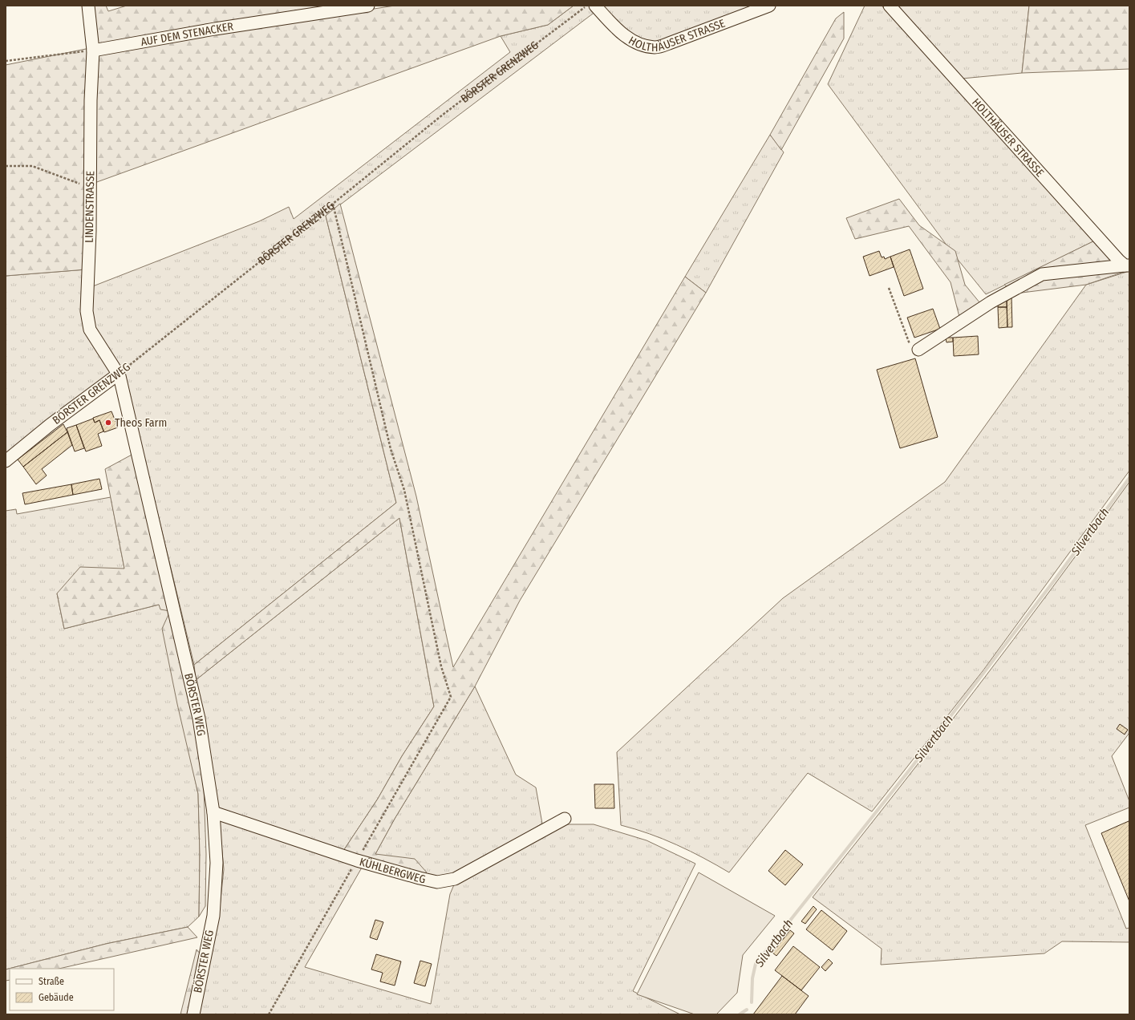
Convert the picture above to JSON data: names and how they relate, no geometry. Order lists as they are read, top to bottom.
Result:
{
  "streets": {
    "street": [
      "HOLTHÄUSER STRASSE",
      "AUF DEM STENACKER",
      "BÖRSTER GRENZWEG",
      "LINDENSTRASSE",
      "BÖRSTER WEG",
      "KÜHLBERGWEG"
    ]
  },
  "crossings": [
    ["AUF DEM STENACKER", "LINDENSTRASSE"],
    ["BÖRSTER GRENZWEG", "LINDENSTRASSE"],
    ["LINDENSTRASSE", "BÖRSTER WEG"],
    ["BÖRSTER WEG", "KÜHLBERGWEG"]
  ],
  "water": ["Silvertbach"],
  "places": ["Theos Farm"],
  "legend": ["Straße", "Gebäude"]
}
